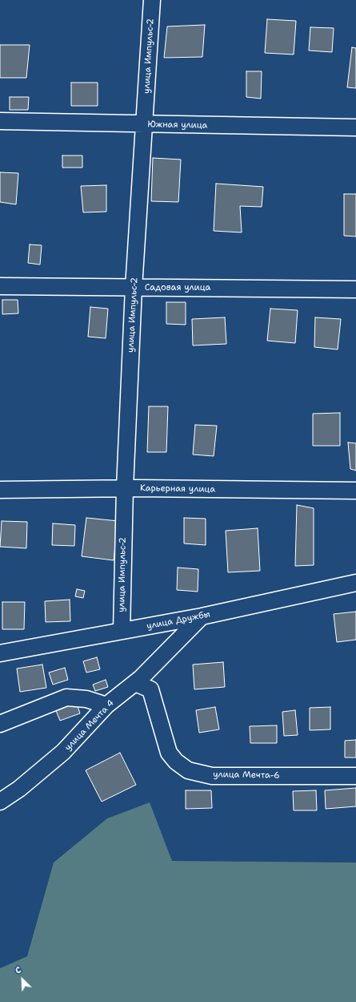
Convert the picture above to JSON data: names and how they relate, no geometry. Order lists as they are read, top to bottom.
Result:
{
  "streets": {
    "street": [
      "улица Импульс-2",
      "Южная улица",
      "Садовая улица",
      "Карьерная улица",
      "улица Дружбы",
      "улица Мечта 4",
      "улица Мечта-6"
    ]
  },
  "crossings": [
    ["улица Импульс-2", "Южная улица"],
    ["улица Импульс-2", "Садовая улица"],
    ["улица Импульс-2", "Карьерная улица"],
    ["улица Импульс-2", "улица Дружбы"],
    ["улица Дружбы", "улица Мечта 4"],
    ["улица Мечта 4", "улица Мечта-6"]
  ],
  "north": "top left"
}
